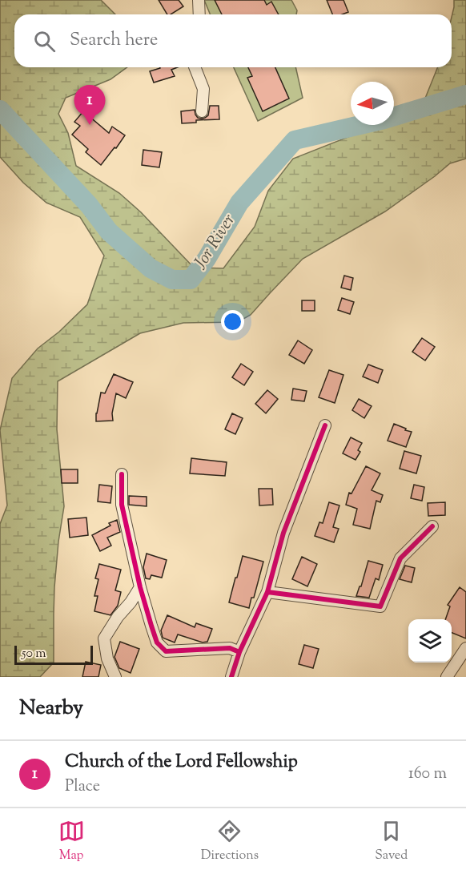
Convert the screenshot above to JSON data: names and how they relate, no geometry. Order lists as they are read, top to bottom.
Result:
{
  "water": ["Jor River"],
  "scale_bar": "50 m",
  "north": "left",
  "page": {
    "search": "Search here",
    "pins": "1",
    "scale": "50 m",
    "heading": "Nearby",
    "list": [
      {
        "mark": "1",
        "name": "Church of the Lord Fellowship",
        "note": "Place",
        "value": "160 m"
      }
    ],
    "nav": ["Map", "Directions", "Saved"]
  }
}
